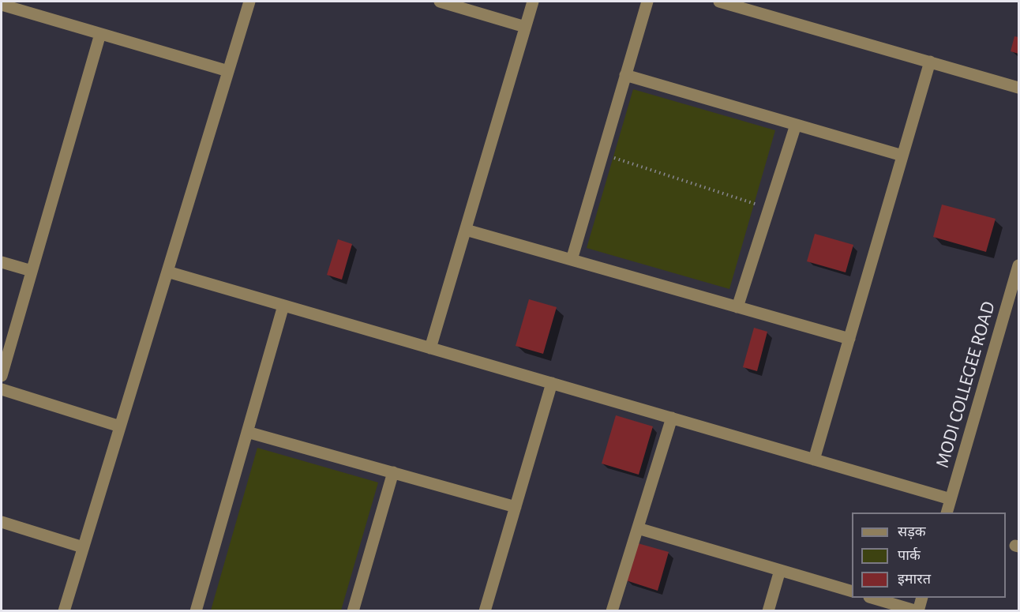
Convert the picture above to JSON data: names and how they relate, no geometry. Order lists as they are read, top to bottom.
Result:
{
  "streets": {
    "street": ["MODI COLLEGEE ROAD"]
  },
  "legend": ["सड़क", "पार्क", "इमारत"]
}
